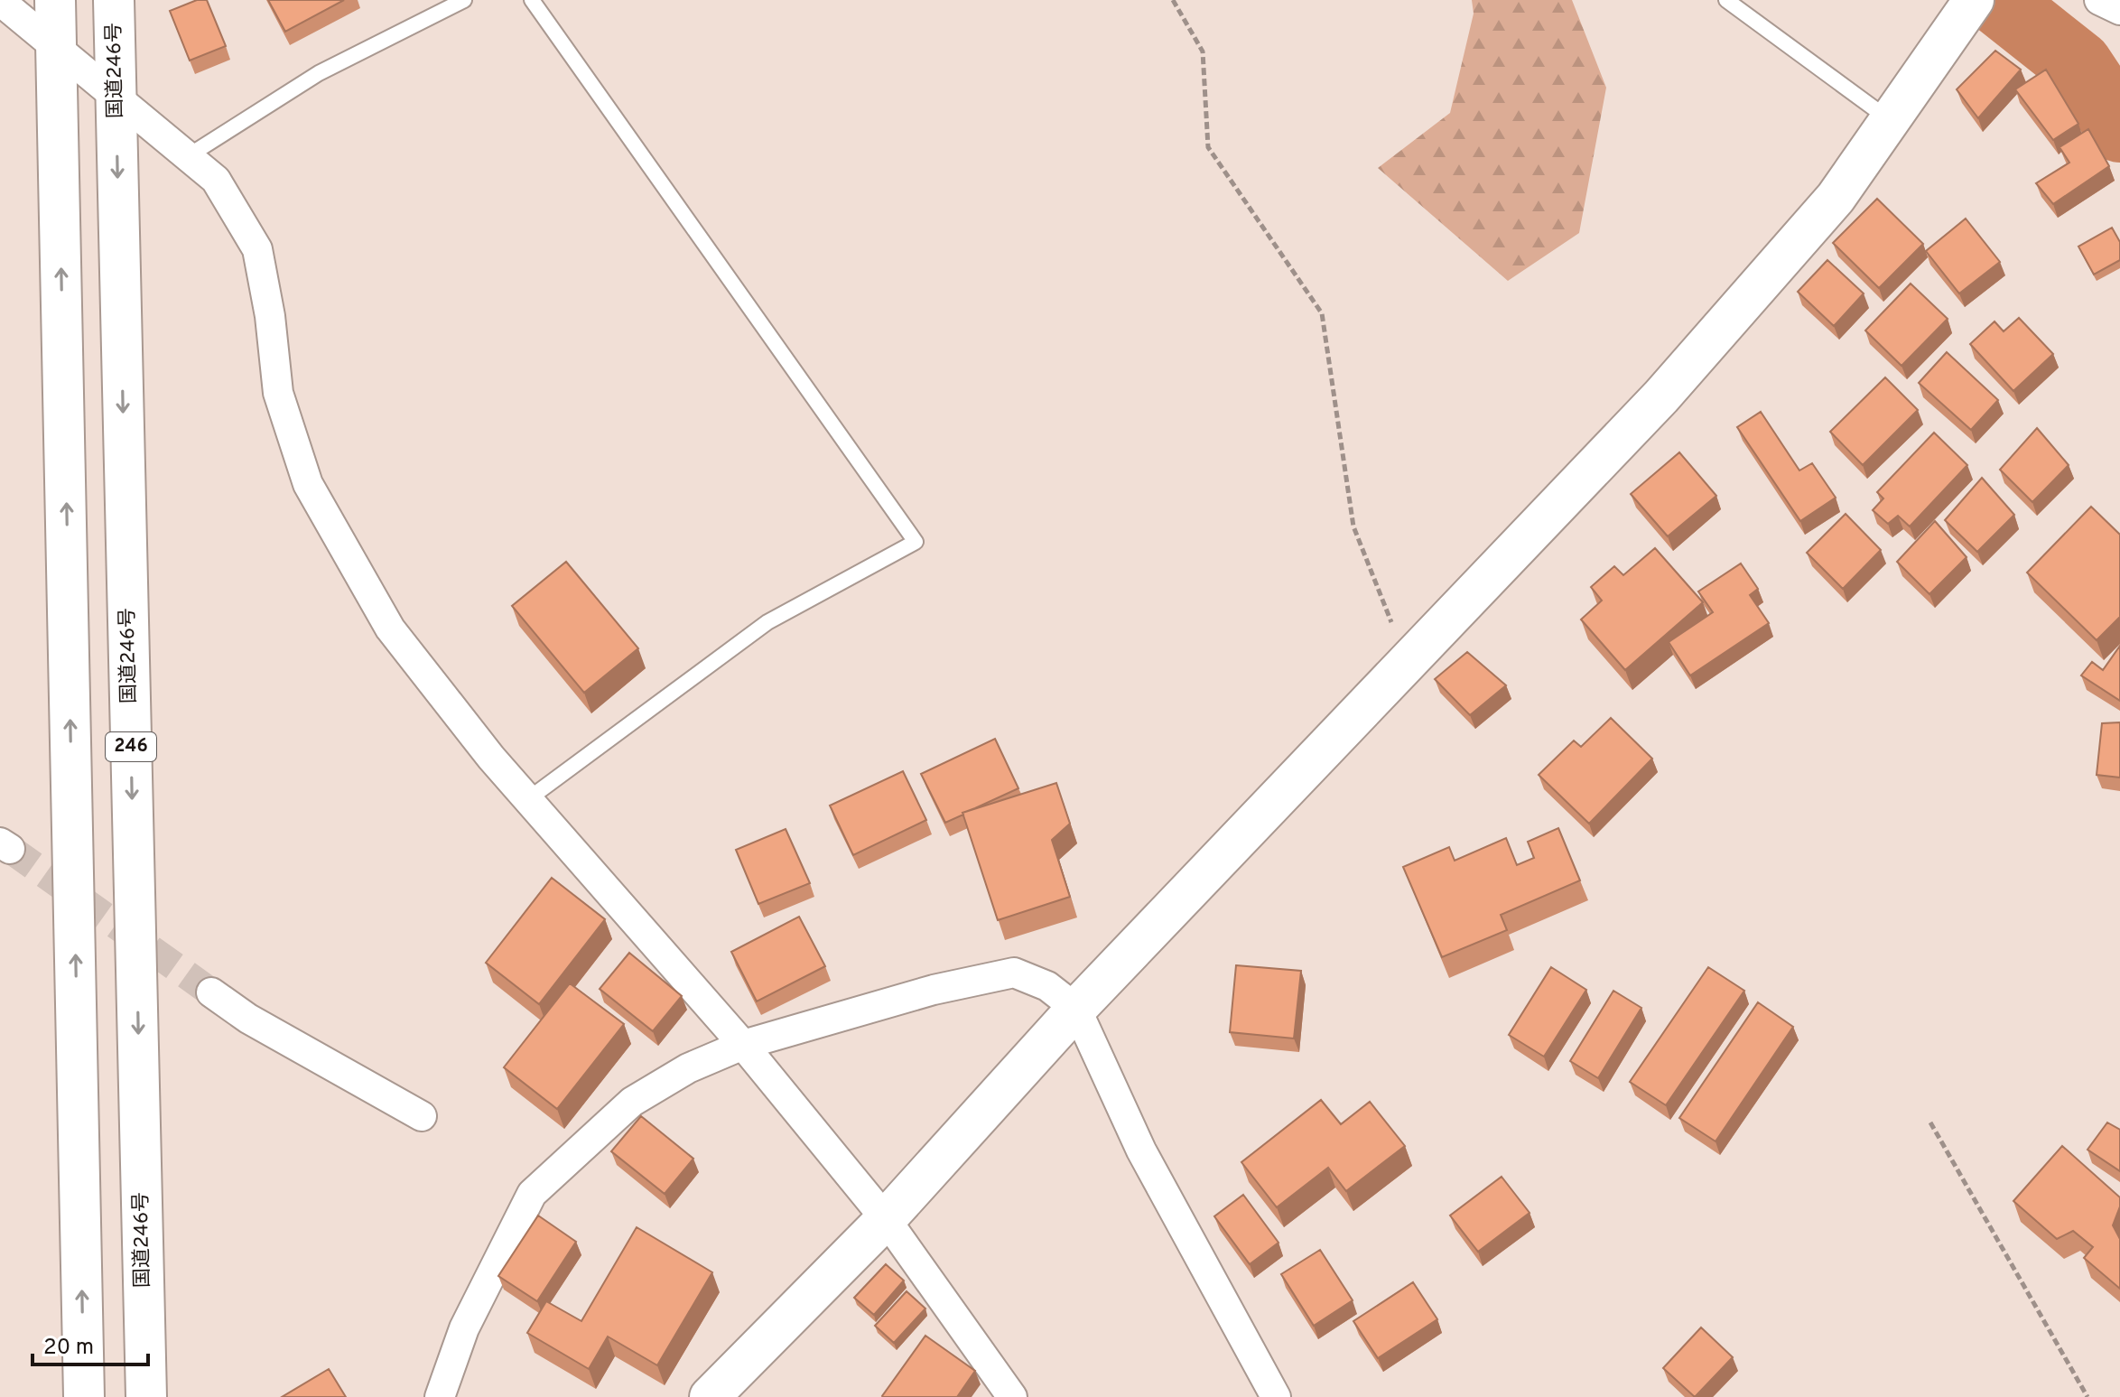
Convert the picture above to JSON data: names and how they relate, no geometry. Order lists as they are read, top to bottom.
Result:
{
  "streets": {
    "main road": ["国道246号", "246"]
  },
  "scale_bar": "20 m"
}
